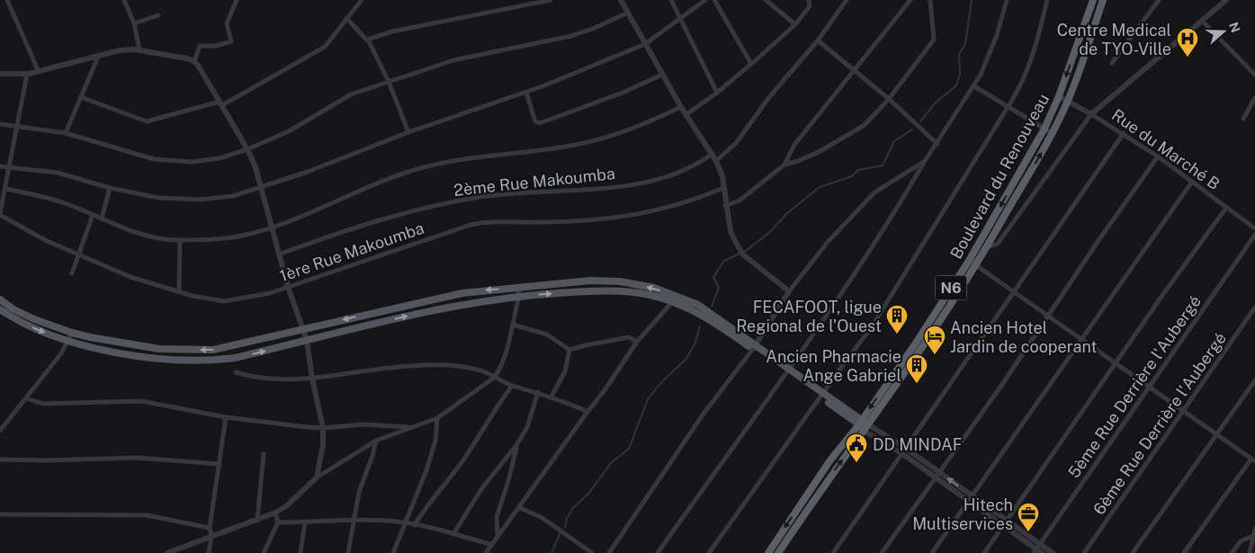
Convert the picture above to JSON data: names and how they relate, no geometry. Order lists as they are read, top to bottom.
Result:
{
  "streets": {
    "highway": ["Boulevard du Renouveau", "N6"],
    "street": [
      "Rue du Marché B",
      "2ème Rue Makoumba",
      "1ère Rue Makoumba",
      "5ème Rue Derrière l'Aubergé",
      "6ème Rue Derrière l'Aubergé"
    ]
  },
  "crossings": [
    ["Rue du Marché B", "Boulevard du Renouveau"],
    ["Rue du Marché B", "N6"],
    ["Boulevard du Renouveau", "N6"]
  ],
  "places": {
    "hospital": ["Centre Medical de TYO-Ville"],
    "building": ["FECAFOOT, ligue Regional de l'Ouest", "Ancien Pharmacie Ange Gabriel"],
    "hotel": ["Ancien Hotel Jardin de cooperant"],
    "public building": ["DD MINDAF"],
    "office": ["Hitech Multiservices"]
  },
  "north": "right"
}
